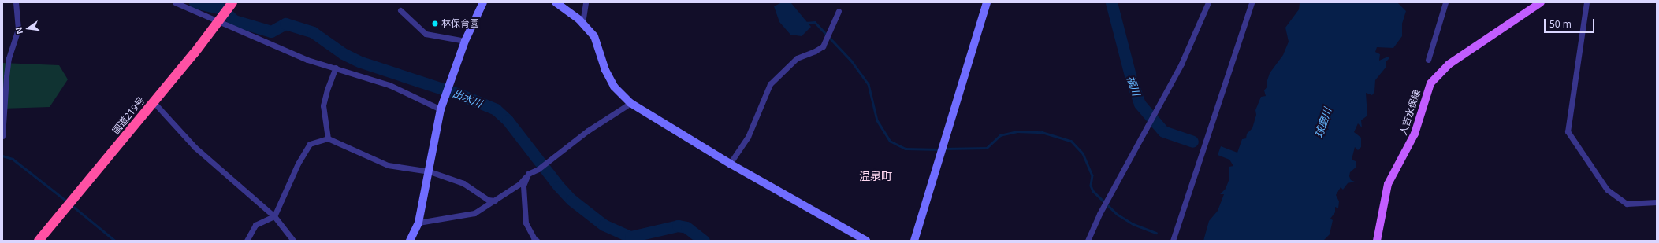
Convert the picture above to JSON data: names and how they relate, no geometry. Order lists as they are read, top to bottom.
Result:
{
  "streets": {
    "highway": ["国道219号"],
    "main road": ["人吉水俣線"]
  },
  "districts": ["温泉町"],
  "water": ["福川", "出水川", "球磨川"],
  "places": ["林保育園"],
  "scale_bar": "50 m",
  "north": "left"
}
